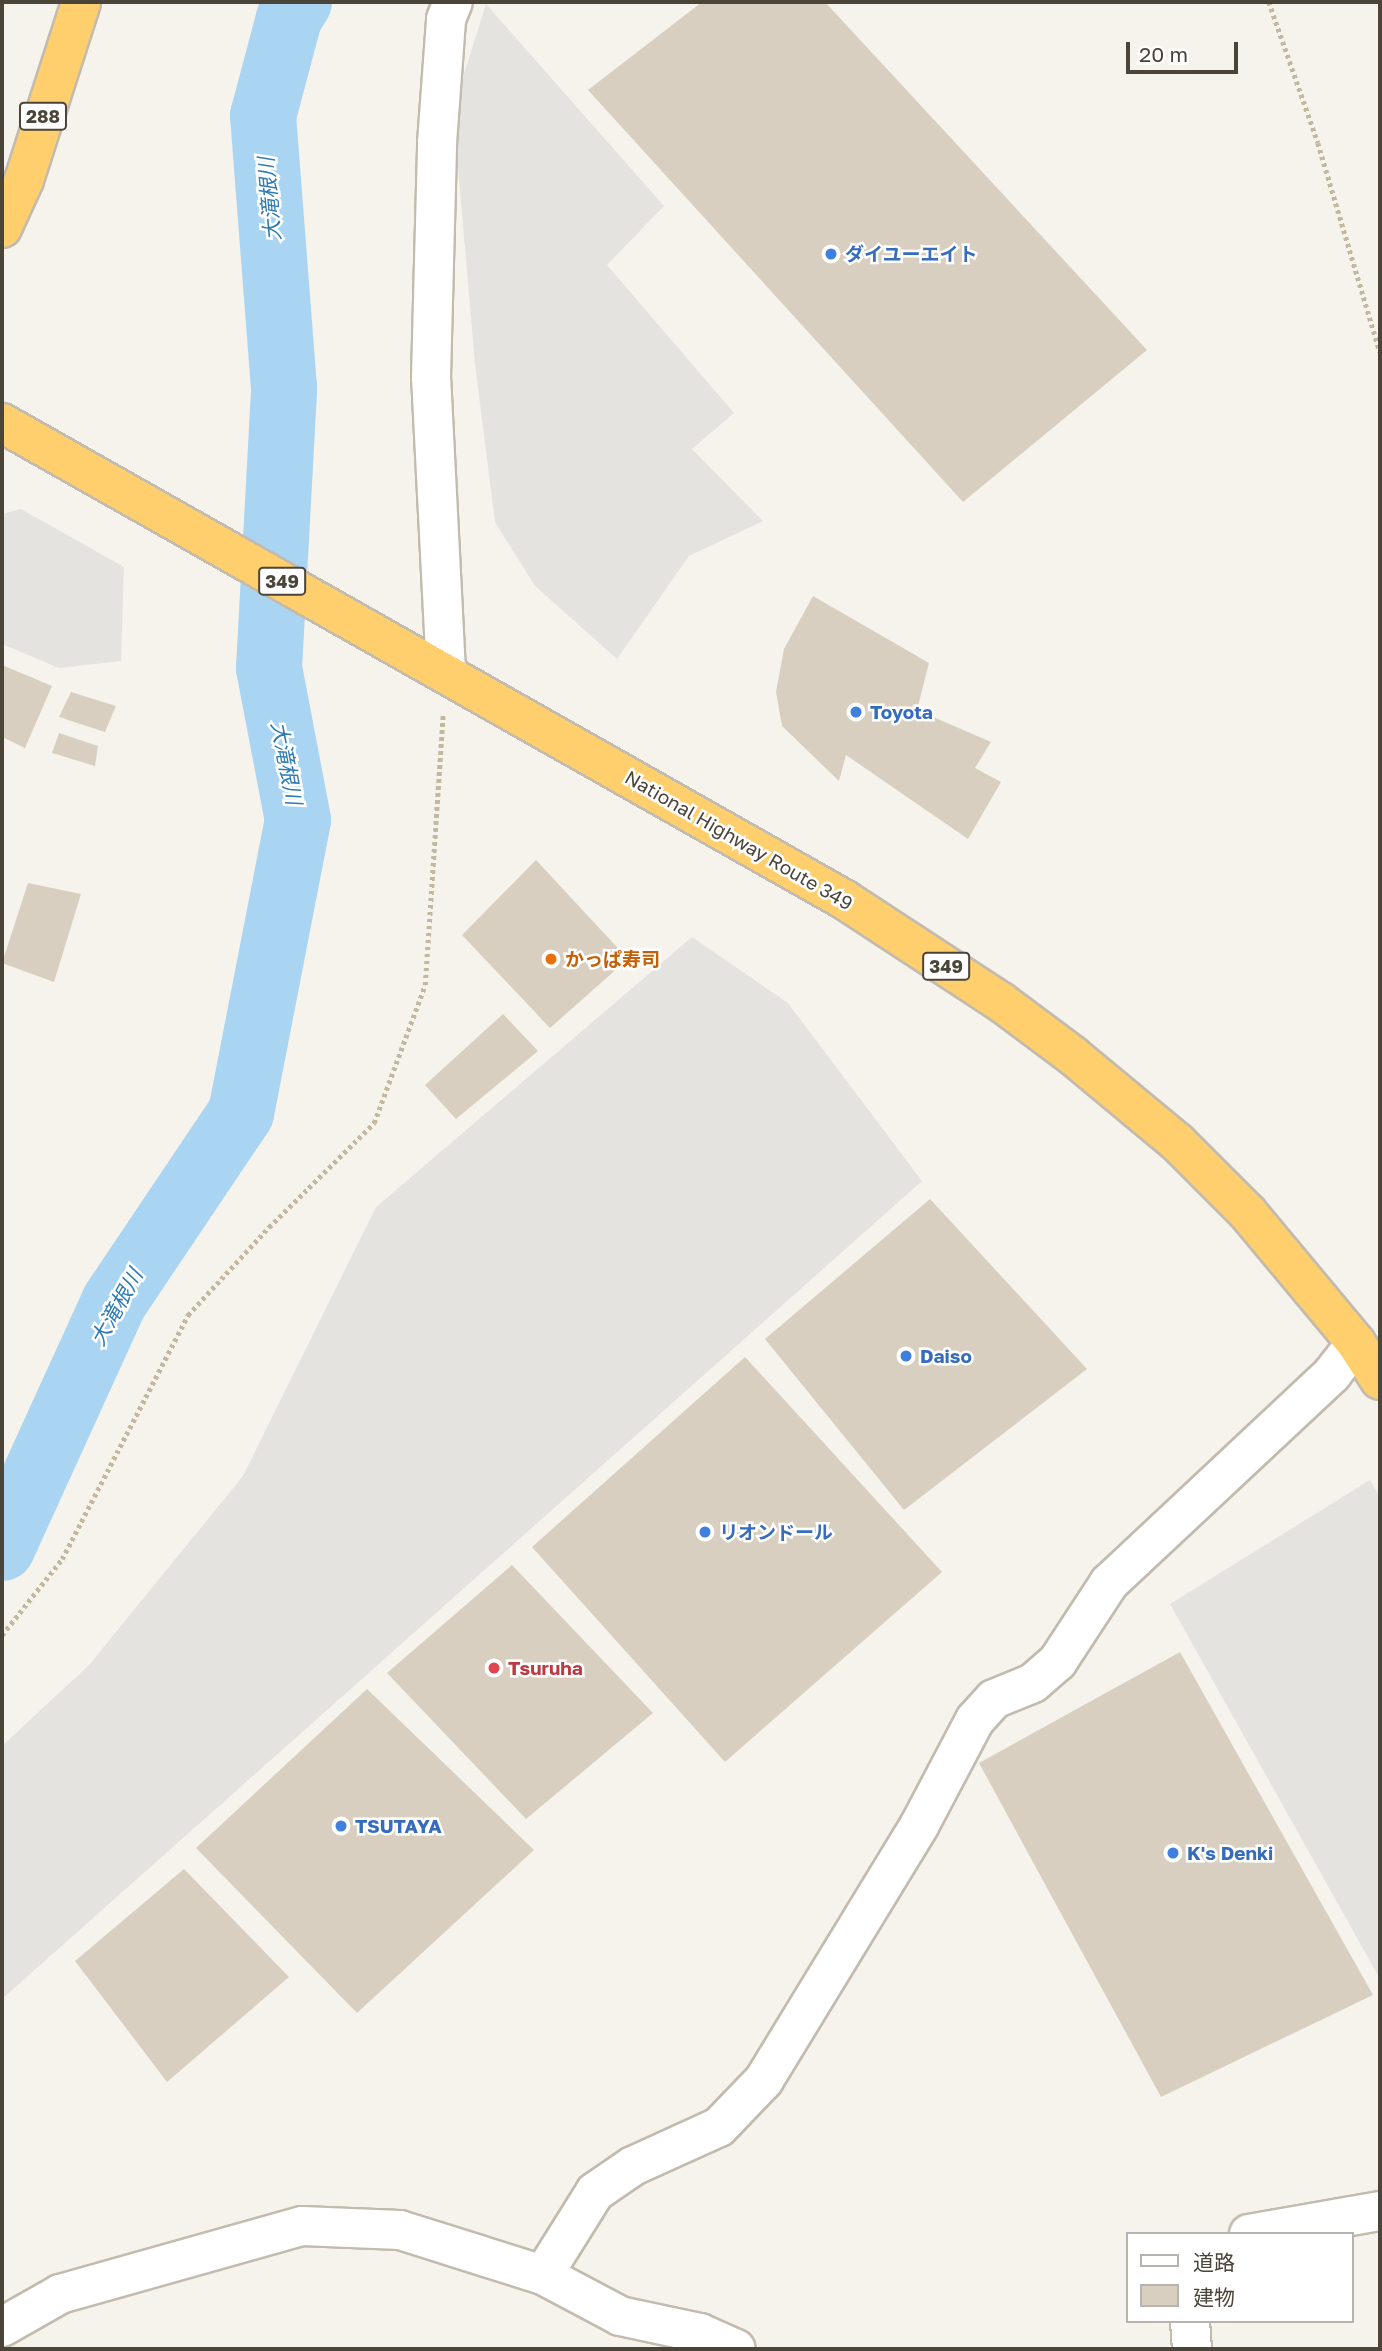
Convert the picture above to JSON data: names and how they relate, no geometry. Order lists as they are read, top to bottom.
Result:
{
  "streets": {
    "highway": ["288", "349", "National Highway Route 349"]
  },
  "water": ["大滝根川"],
  "places": [
    "ダイユーエイト",
    "Toyota",
    "かっぱ寿司",
    "Daiso",
    "リオンドール",
    "Tsuruha",
    "TSUTAYA",
    "K's Denki"
  ],
  "legend": ["道路", "建物"],
  "scale_bar": "20 m"
}
